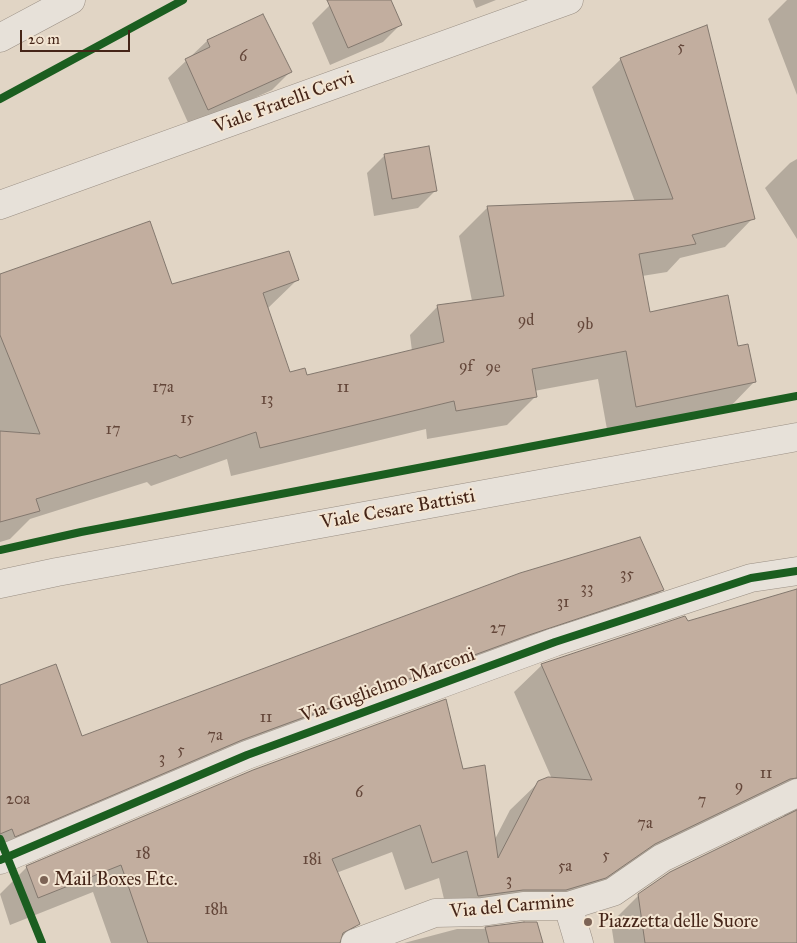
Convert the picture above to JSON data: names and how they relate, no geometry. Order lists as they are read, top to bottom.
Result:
{
  "streets": {
    "street": [
      "Viale Fratelli Cervi",
      "Viale Cesare Battisti",
      "Via Guglielmo Marconi",
      "Via del Carmine"
    ]
  },
  "places": ["Mail Boxes Etc.", "Piazzetta delle Suore"],
  "house_numbers": [
    "5",
    "6",
    "9d",
    "9b",
    "9f",
    "9e",
    "17a",
    "11",
    "13",
    "15",
    "17",
    "35",
    "33",
    "31",
    "27",
    "11",
    "7a",
    "5",
    "3",
    "11",
    "9",
    "6",
    "20a",
    "7",
    "7a",
    "18",
    "5",
    "18i",
    "5a",
    "3",
    "18h"
  ],
  "scale_bar": "20 m"
}
